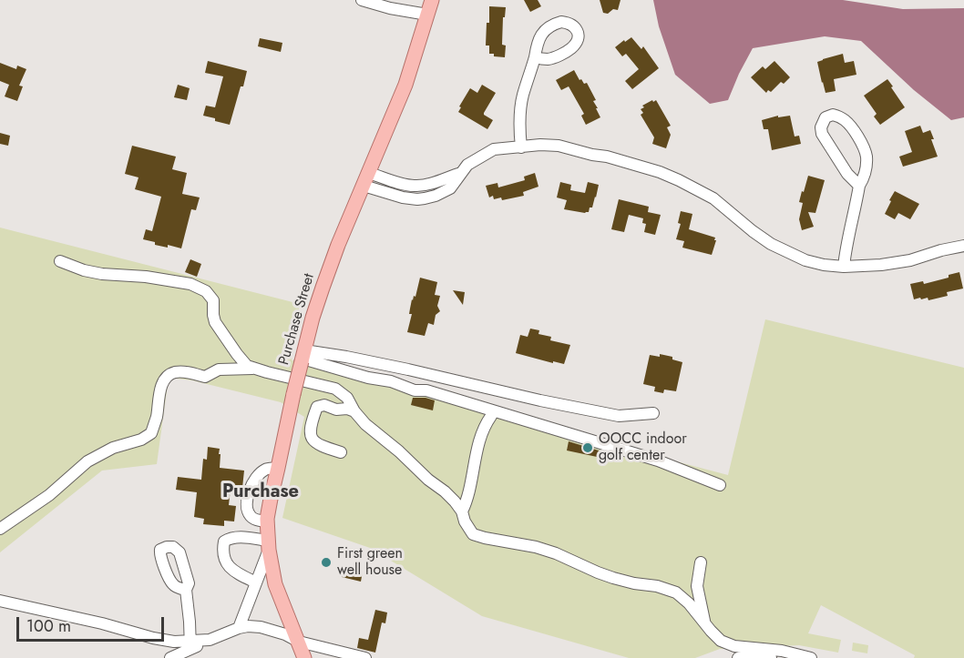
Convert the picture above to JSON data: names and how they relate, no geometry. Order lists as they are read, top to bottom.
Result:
{
  "streets": {
    "main road": ["Purchase Street"]
  },
  "districts": ["Purchase"],
  "places": ["OOCC indoor golf center", "First green well house"],
  "scale_bar": "100 m"
}
